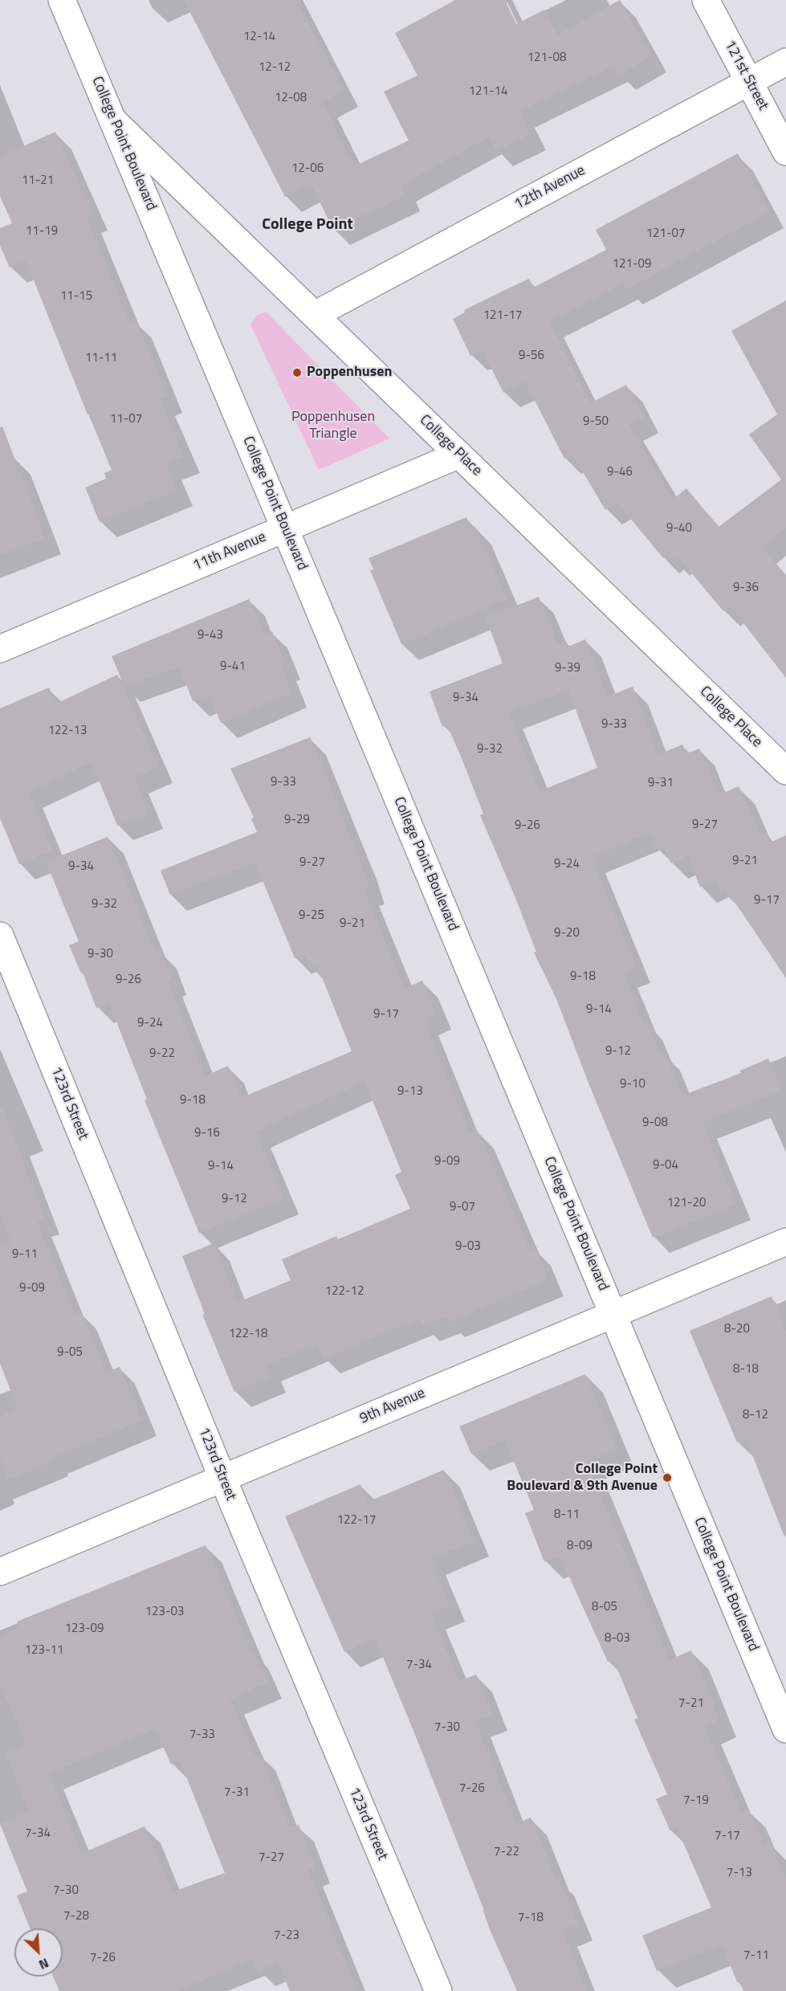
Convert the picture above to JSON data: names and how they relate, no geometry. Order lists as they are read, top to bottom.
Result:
{
  "streets": {
    "street": [
      "121st Street",
      "College Point Boulevard",
      "12th Avenue",
      "College Place",
      "11th Avenue",
      "123rd Street",
      "9th Avenue"
    ]
  },
  "crossings": [
    ["121st Street", "12th Avenue"],
    ["College Point Boulevard", "College Place"],
    ["College Point Boulevard", "11th Avenue"],
    ["College Point Boulevard", "9th Avenue"],
    ["12th Avenue", "College Place"],
    ["College Place", "11th Avenue"],
    ["123rd Street", "9th Avenue"]
  ],
  "districts": ["College Point"],
  "parks": ["Poppenhusen Triangle"],
  "places": ["Poppenhusen", "College Point Boulevard & 9th Avenue"],
  "house_numbers": [
    "12-14",
    "121-08",
    "12-12",
    "121-14",
    "12-08",
    "12-06",
    "11-21",
    "11-19",
    "121-07",
    "121-09",
    "11-15",
    "121-17",
    "9-56",
    "11-11",
    "11-07",
    "9-50",
    "9-46",
    "9-40",
    "9-36",
    "9-43",
    "9-41",
    "9-39",
    "9-34",
    "9-33",
    "122-13",
    "9-32",
    "9-33",
    "9-31",
    "9-29",
    "9-27",
    "9-26",
    "9-21",
    "9-27",
    "9-24",
    "9-34",
    "9-17",
    "9-32",
    "9-25",
    "9-21",
    "9-20",
    "9-30",
    "9-18",
    "9-26",
    "9-14",
    "9-17",
    "9-24",
    "9-12",
    "9-22",
    "9-10",
    "9-13",
    "9-18",
    "9-08",
    "9-16",
    "9-09",
    "9-04",
    "9-14",
    "9-12",
    "121-20",
    "9-07",
    "9-03",
    "9-11",
    "9-09",
    "122-12",
    "8-20",
    "122-18",
    "9-05",
    "8-18",
    "8-12",
    "8-11",
    "122-17",
    "8-09",
    "8-05",
    "123-03",
    "123-09",
    "8-03",
    "123-11",
    "7-34",
    "7-21",
    "7-30",
    "7-33",
    "7-26",
    "7-31",
    "7-19",
    "7-34",
    "7-17",
    "7-22",
    "7-27",
    "7-13",
    "7-30",
    "7-28",
    "7-18",
    "7-23",
    "7-11",
    "7-26"
  ],
  "north": "bottom right"
}
